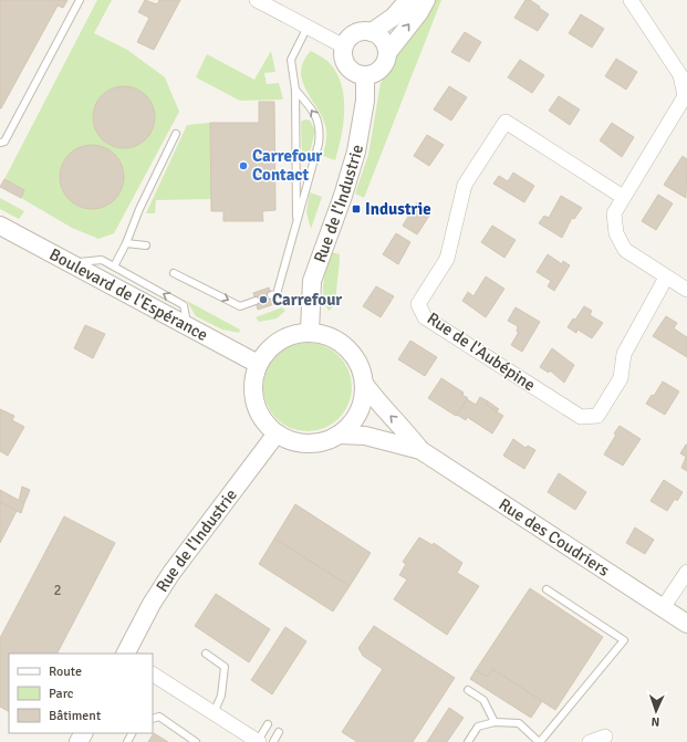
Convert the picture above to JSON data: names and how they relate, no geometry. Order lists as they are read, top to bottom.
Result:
{
  "streets": {
    "street": [
      "Rue de l'Industrie",
      "Boulevard de l'Espérance",
      "Rue de l'Aubépine",
      "Rue des Coudriers"
    ]
  },
  "crossings": [
    ["Rue de l'Industrie", "Boulevard de l'Espérance"],
    ["Rue de l'Industrie", "Rue des Coudriers"],
    ["Boulevard de l'Espérance", "Rue des Coudriers"]
  ],
  "places": {
    "other": ["Carrefour Contact", "Carrefour"],
    "transit": ["Industrie"]
  },
  "house_numbers": ["2"],
  "legend": ["Route", "Parc", "Bâtiment"],
  "north": "bottom"
}
